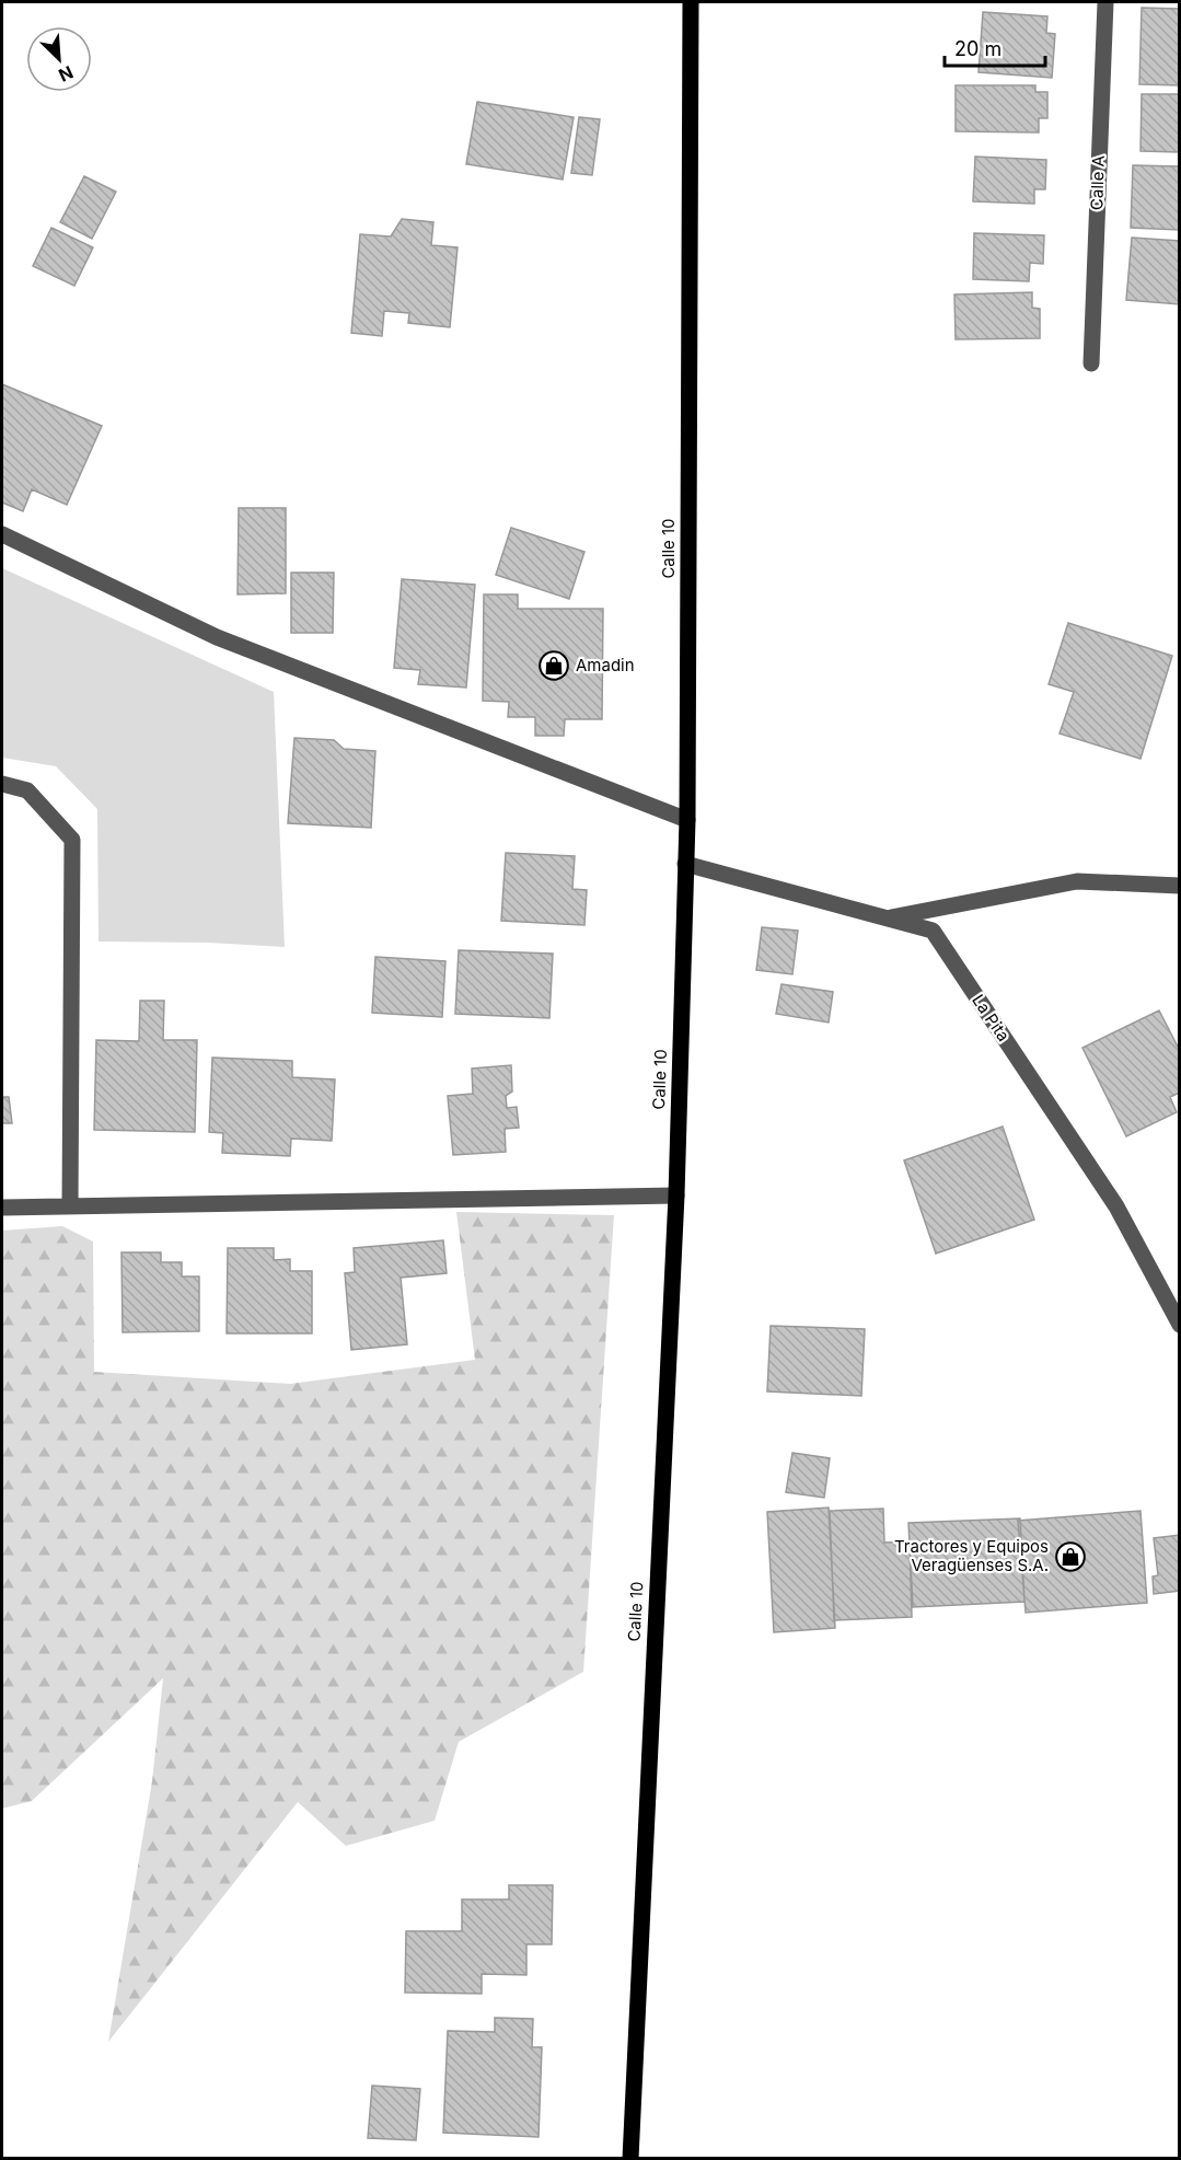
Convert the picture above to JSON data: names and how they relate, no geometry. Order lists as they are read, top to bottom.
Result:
{
  "streets": {
    "main road": ["Calle 10"],
    "street": ["Calle A", "La Pita"]
  },
  "crossings": [
    ["Calle 10", "La Pita"]
  ],
  "places": {
    "shop": ["Amadin", "Tractores y Equipos Veragüenses S.A."]
  },
  "scale_bar": "20 m",
  "north": "bottom right"
}
